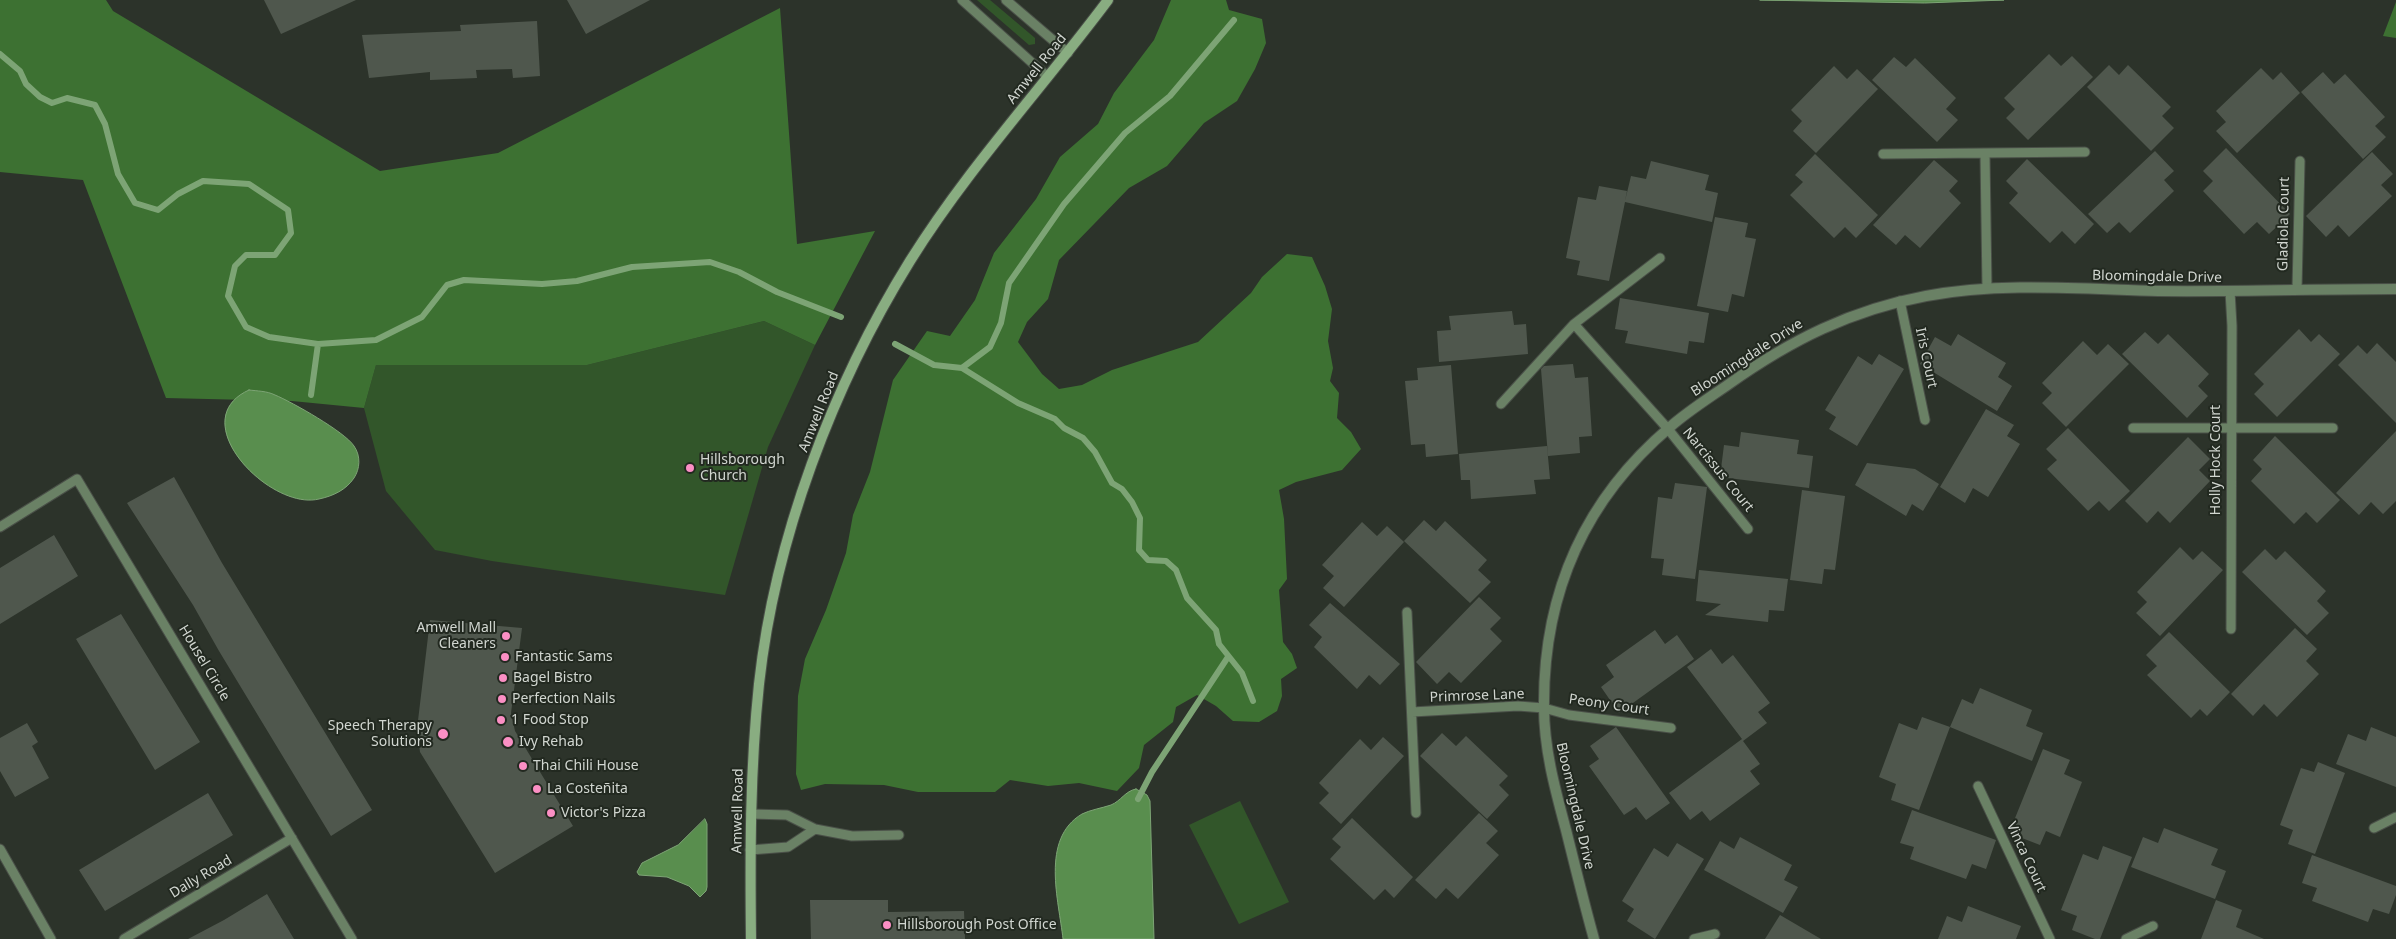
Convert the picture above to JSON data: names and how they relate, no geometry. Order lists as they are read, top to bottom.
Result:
{
  "streets": {
    "main road": ["Amwell Road"],
    "street": ["Bloomingdale Drive"],
    "lane": [
      "Gladiola Court",
      "Iris Court",
      "Holly Hock Court",
      "Narcissus Court",
      "Housel Circle",
      "Primrose Lane",
      "Peony Court",
      "Vinca Court",
      "Dally Road"
    ]
  },
  "crossings": [
    ["Gladiola Court", "Bloomingdale Drive"],
    ["Bloomingdale Drive", "Iris Court"],
    ["Bloomingdale Drive", "Holly Hock Court"],
    ["Bloomingdale Drive", "Narcissus Court"],
    ["Bloomingdale Drive", "Primrose Lane"],
    ["Bloomingdale Drive", "Peony Court"],
    ["Housel Circle", "Dally Road"],
    ["Primrose Lane", "Peony Court"]
  ],
  "places": [
    "Hillsborough Church",
    "Amwell Mall Cleaners",
    "Fantastic Sams",
    "Bagel Bistro",
    "Perfection Nails",
    "1 Food Stop",
    "Speech Therapy Solutions",
    "Ivy Rehab",
    "Thai Chili House",
    "La Costeñita",
    "Victor's Pizza",
    "Hillsborough Post Office"
  ]
}
